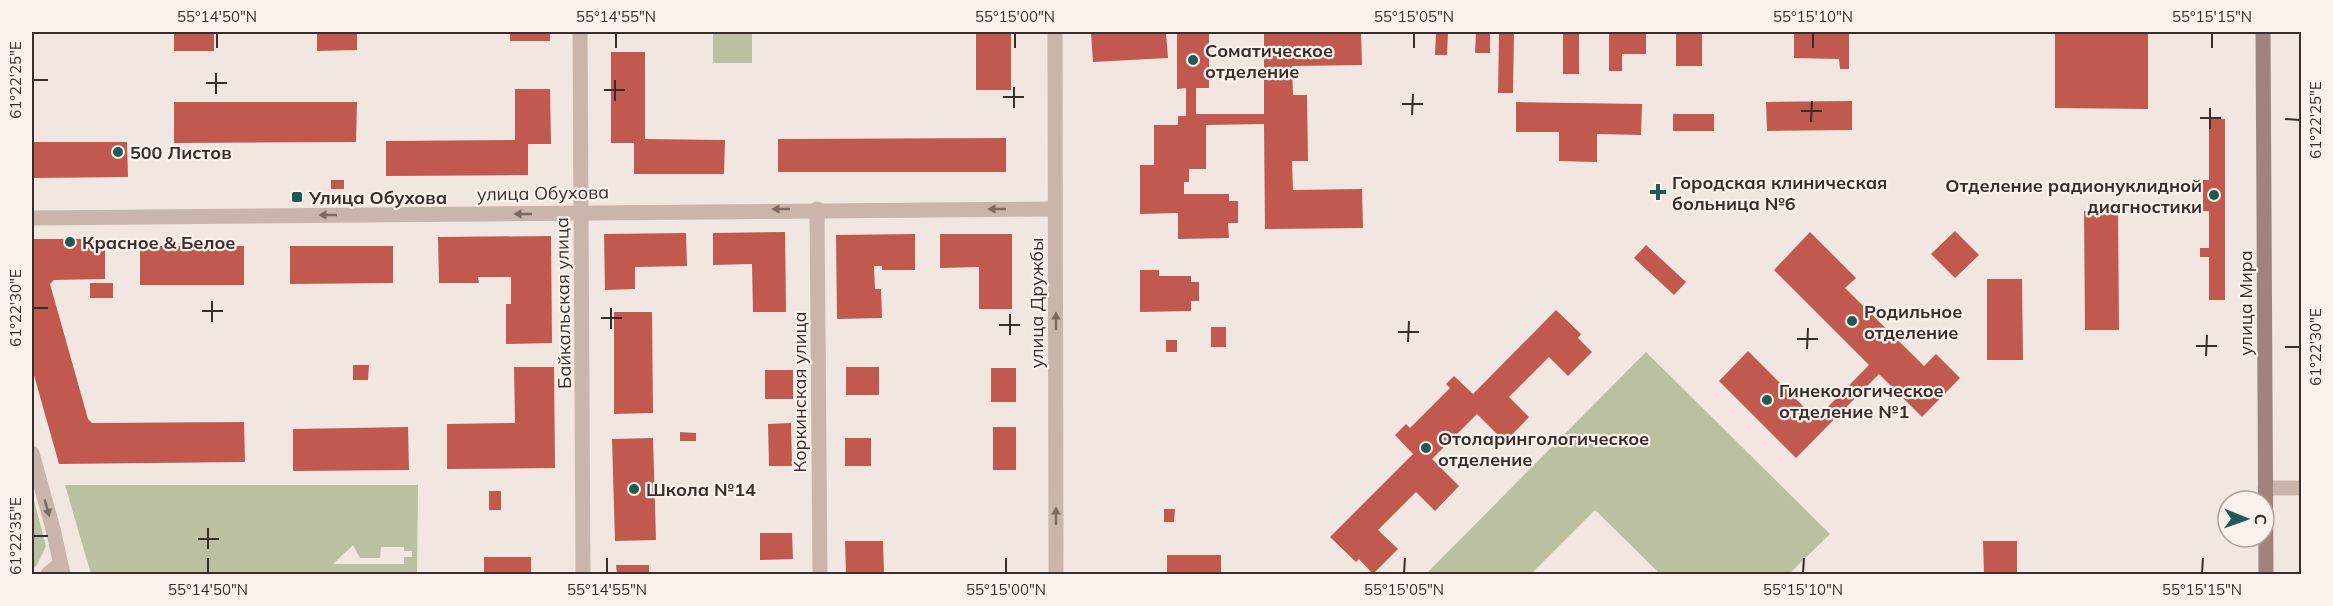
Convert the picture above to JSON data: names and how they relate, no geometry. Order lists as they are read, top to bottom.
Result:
{
  "streets": {
    "main road": ["улица Мира"],
    "street": [
      "улица Обухова",
      "Байкальская улица",
      "улица Дружбы",
      "Коркинская улица"
    ]
  },
  "crossings": [
    ["улица Обухова", "Байкальская улица"],
    ["улица Обухова", "улица Дружбы"],
    ["улица Обухова", "Коркинская улица"]
  ],
  "one_way": ["улица Обухова", "улица Дружбы"],
  "places": {
    "other": [
      "Соматическое отделение",
      "500 Листов",
      "Отделение радионуклидной диагностики",
      "Красное & Белое",
      "Родильное отделение",
      "Гинекологическое отделение №1",
      "Отоларингологическое отделение",
      "Школа №14"
    ],
    "health": ["Городская клиническая больница №6"],
    "transit": ["Улица Обухова"]
  },
  "north": "right",
  "coordinates": [
    "55°14'50\"N",
    "55°14'55\"N",
    "55°15'00\"N",
    "55°15'05\"N",
    "55°15'10\"N",
    "55°15'15\"N",
    "61°22'25\"E",
    "61°22'30\"E",
    "61°22'35\"E"
  ]
}
